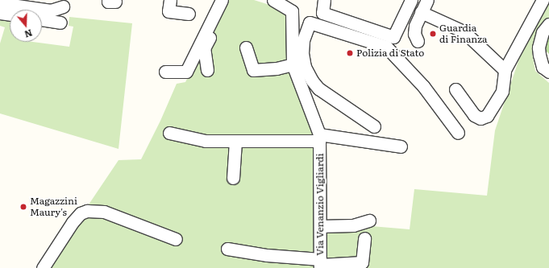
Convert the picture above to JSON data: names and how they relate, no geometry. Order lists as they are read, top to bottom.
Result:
{
  "streets": {
    "street": ["Via Venanzio Vigliardi"]
  },
  "places": ["Guardia di Finanza", "Polizia di Stato", "Magazzini Maury's"],
  "north": "bottom"
}
